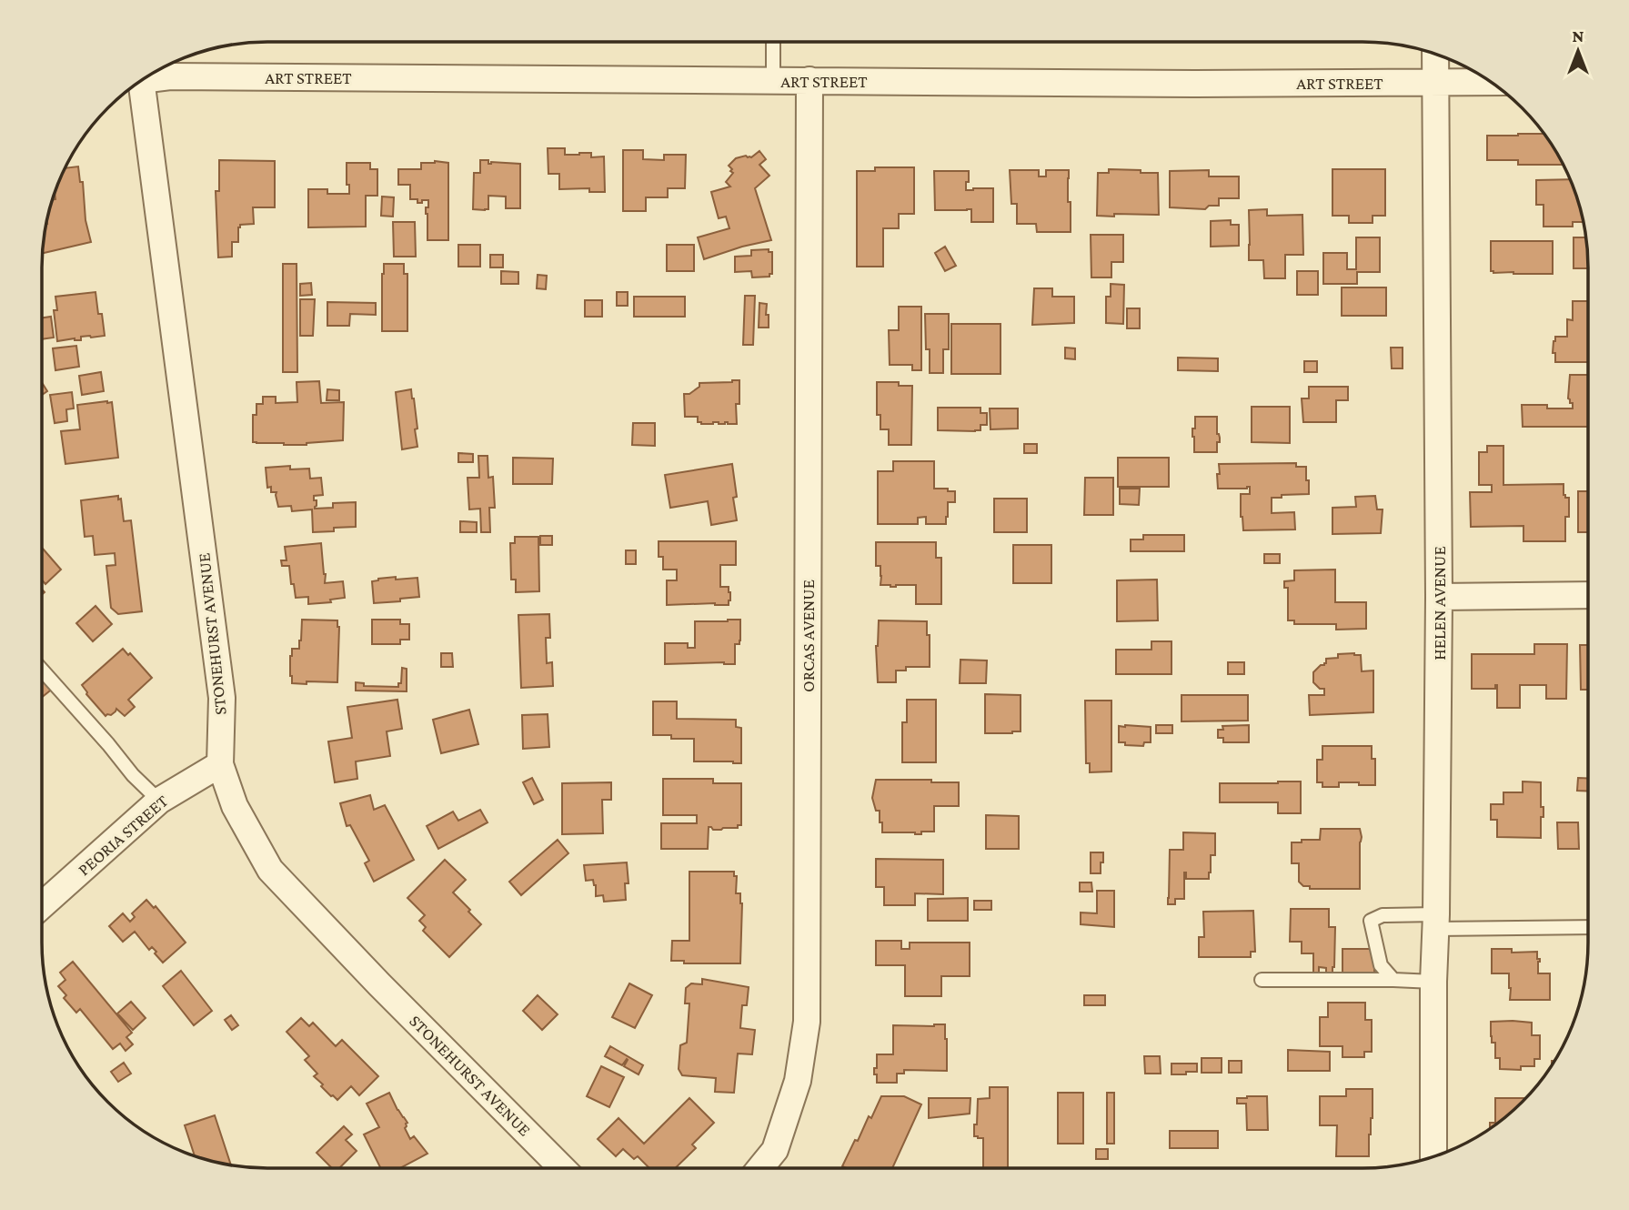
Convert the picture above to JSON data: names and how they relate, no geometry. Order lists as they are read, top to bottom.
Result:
{
  "streets": {
    "street": [
      "ART STREET",
      "HELEN AVENUE",
      "STONEHURST AVENUE",
      "ORCAS AVENUE",
      "PEORIA STREET"
    ]
  },
  "crossings": [
    ["ART STREET", "HELEN AVENUE"],
    ["ART STREET", "ORCAS AVENUE"],
    ["STONEHURST AVENUE", "PEORIA STREET"]
  ],
  "north": "top"
}
